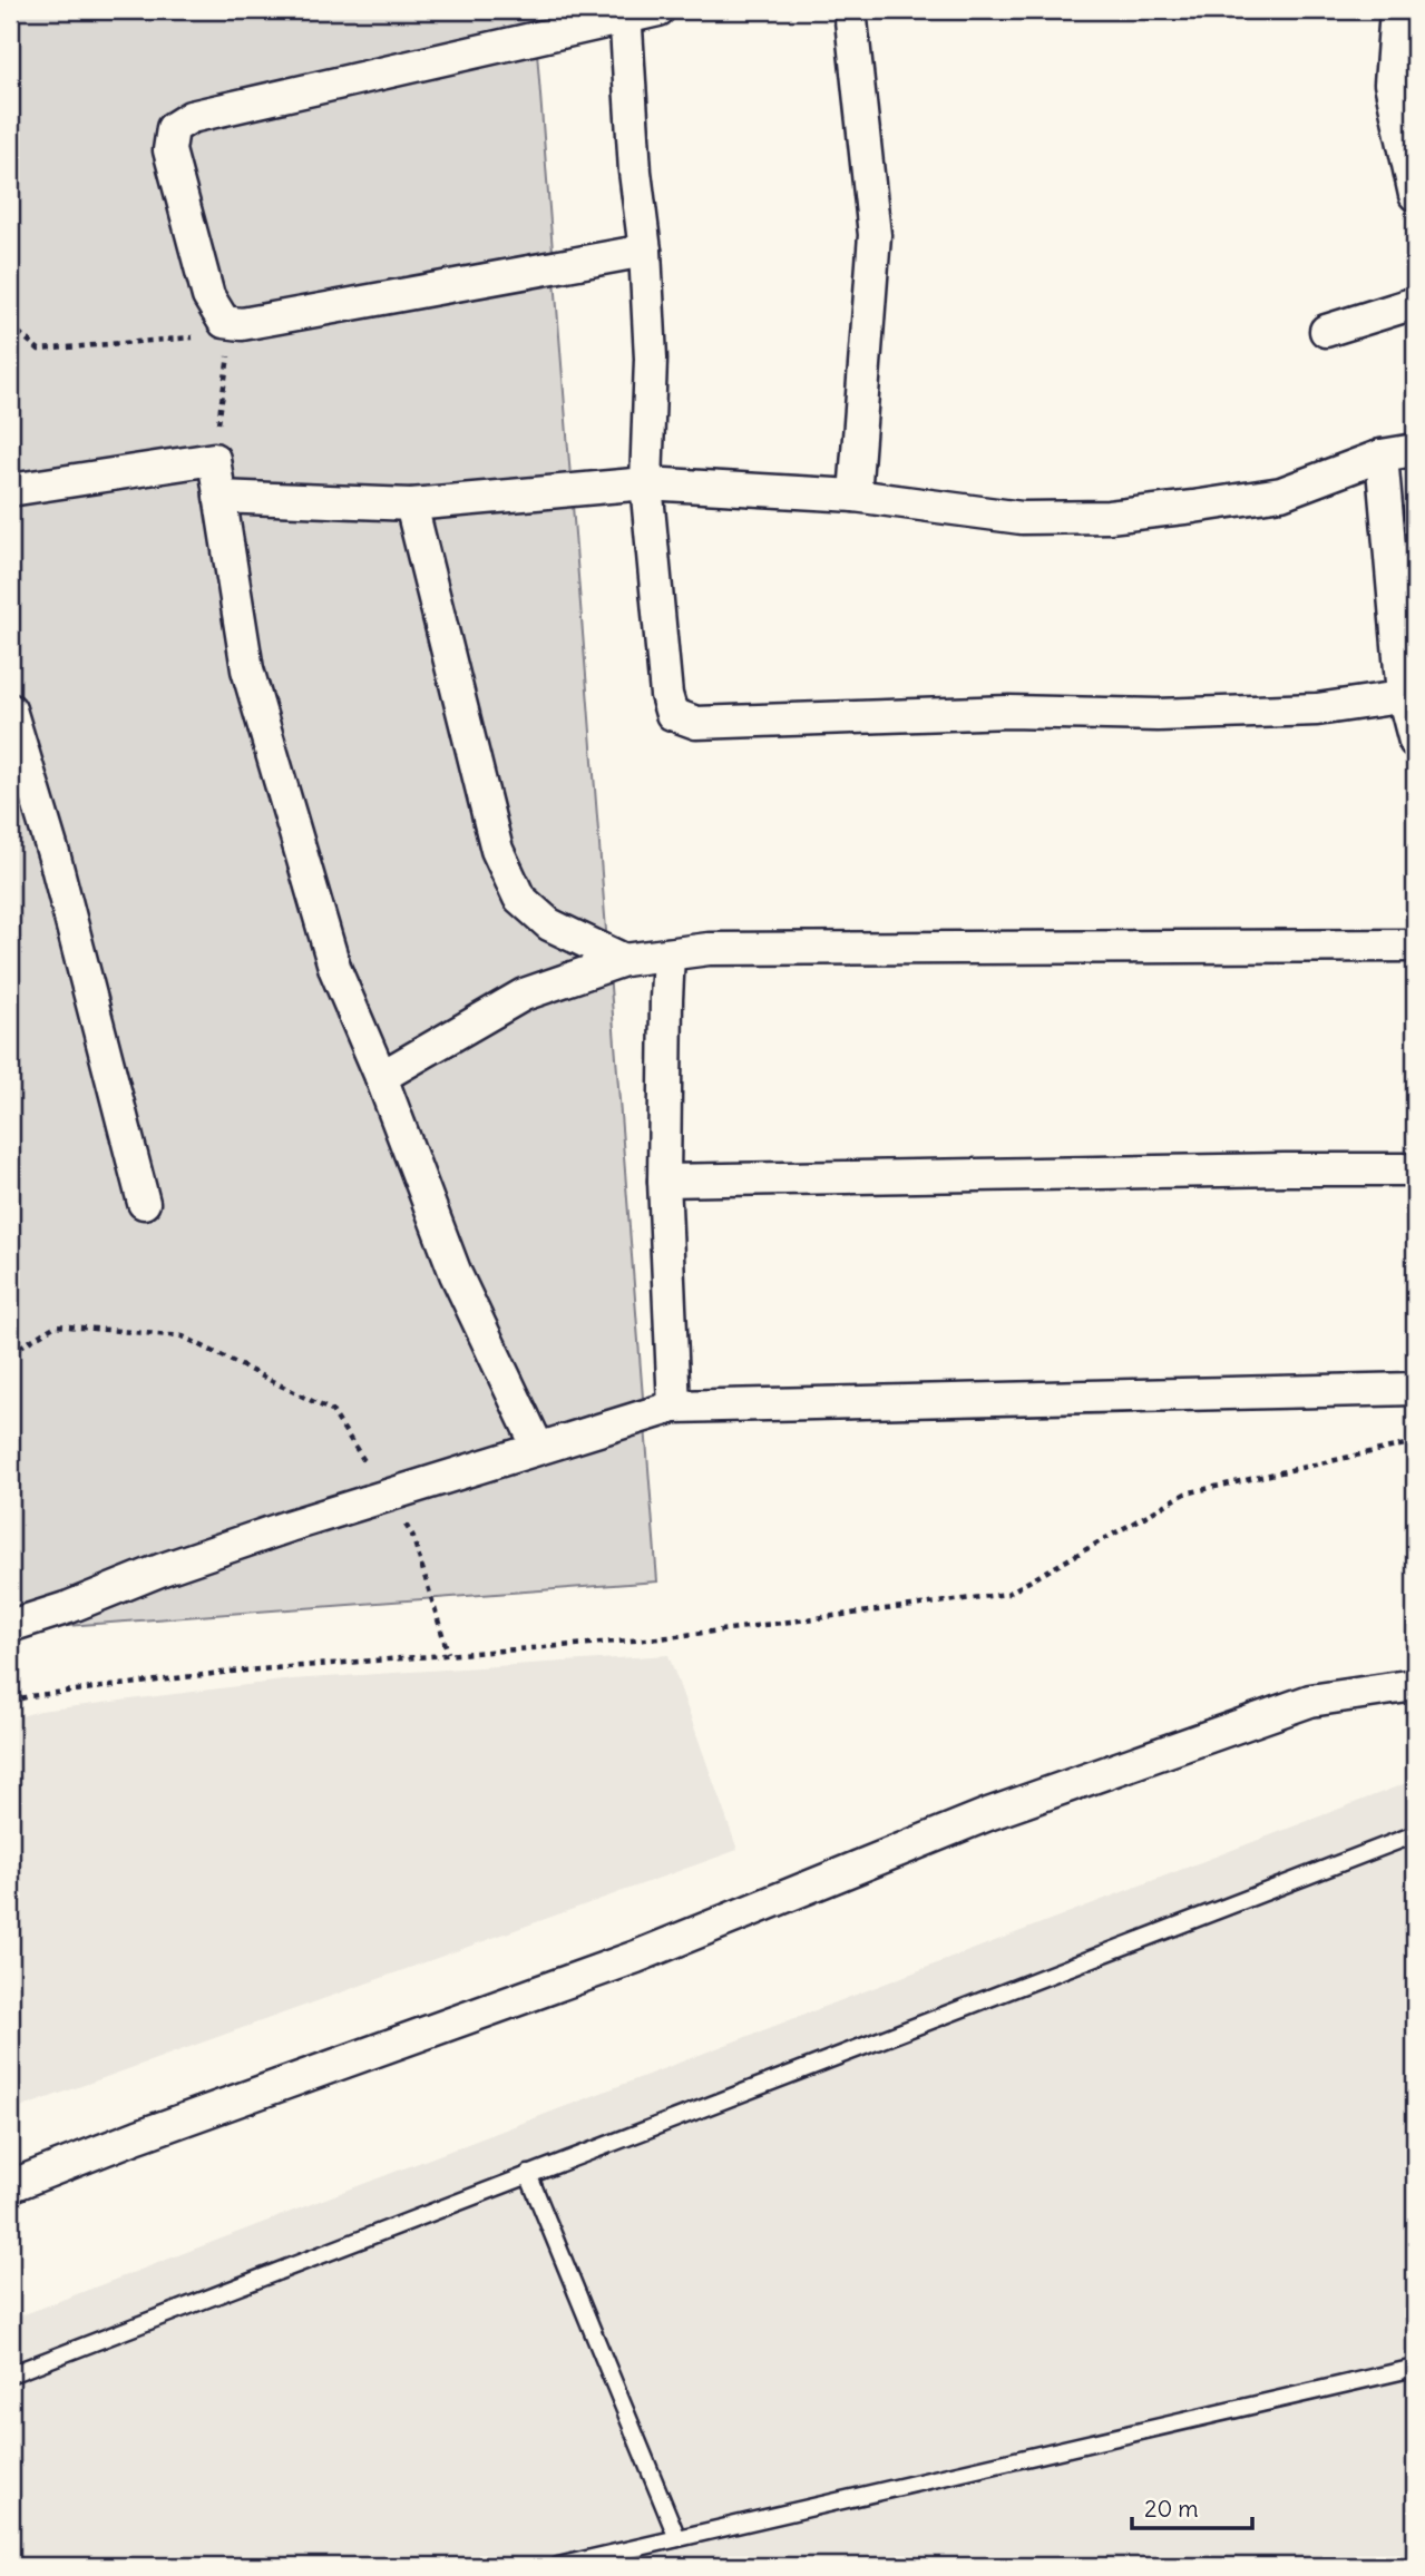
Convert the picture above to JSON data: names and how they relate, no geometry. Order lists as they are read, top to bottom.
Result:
{
  "scale_bar": "20 m"
}
